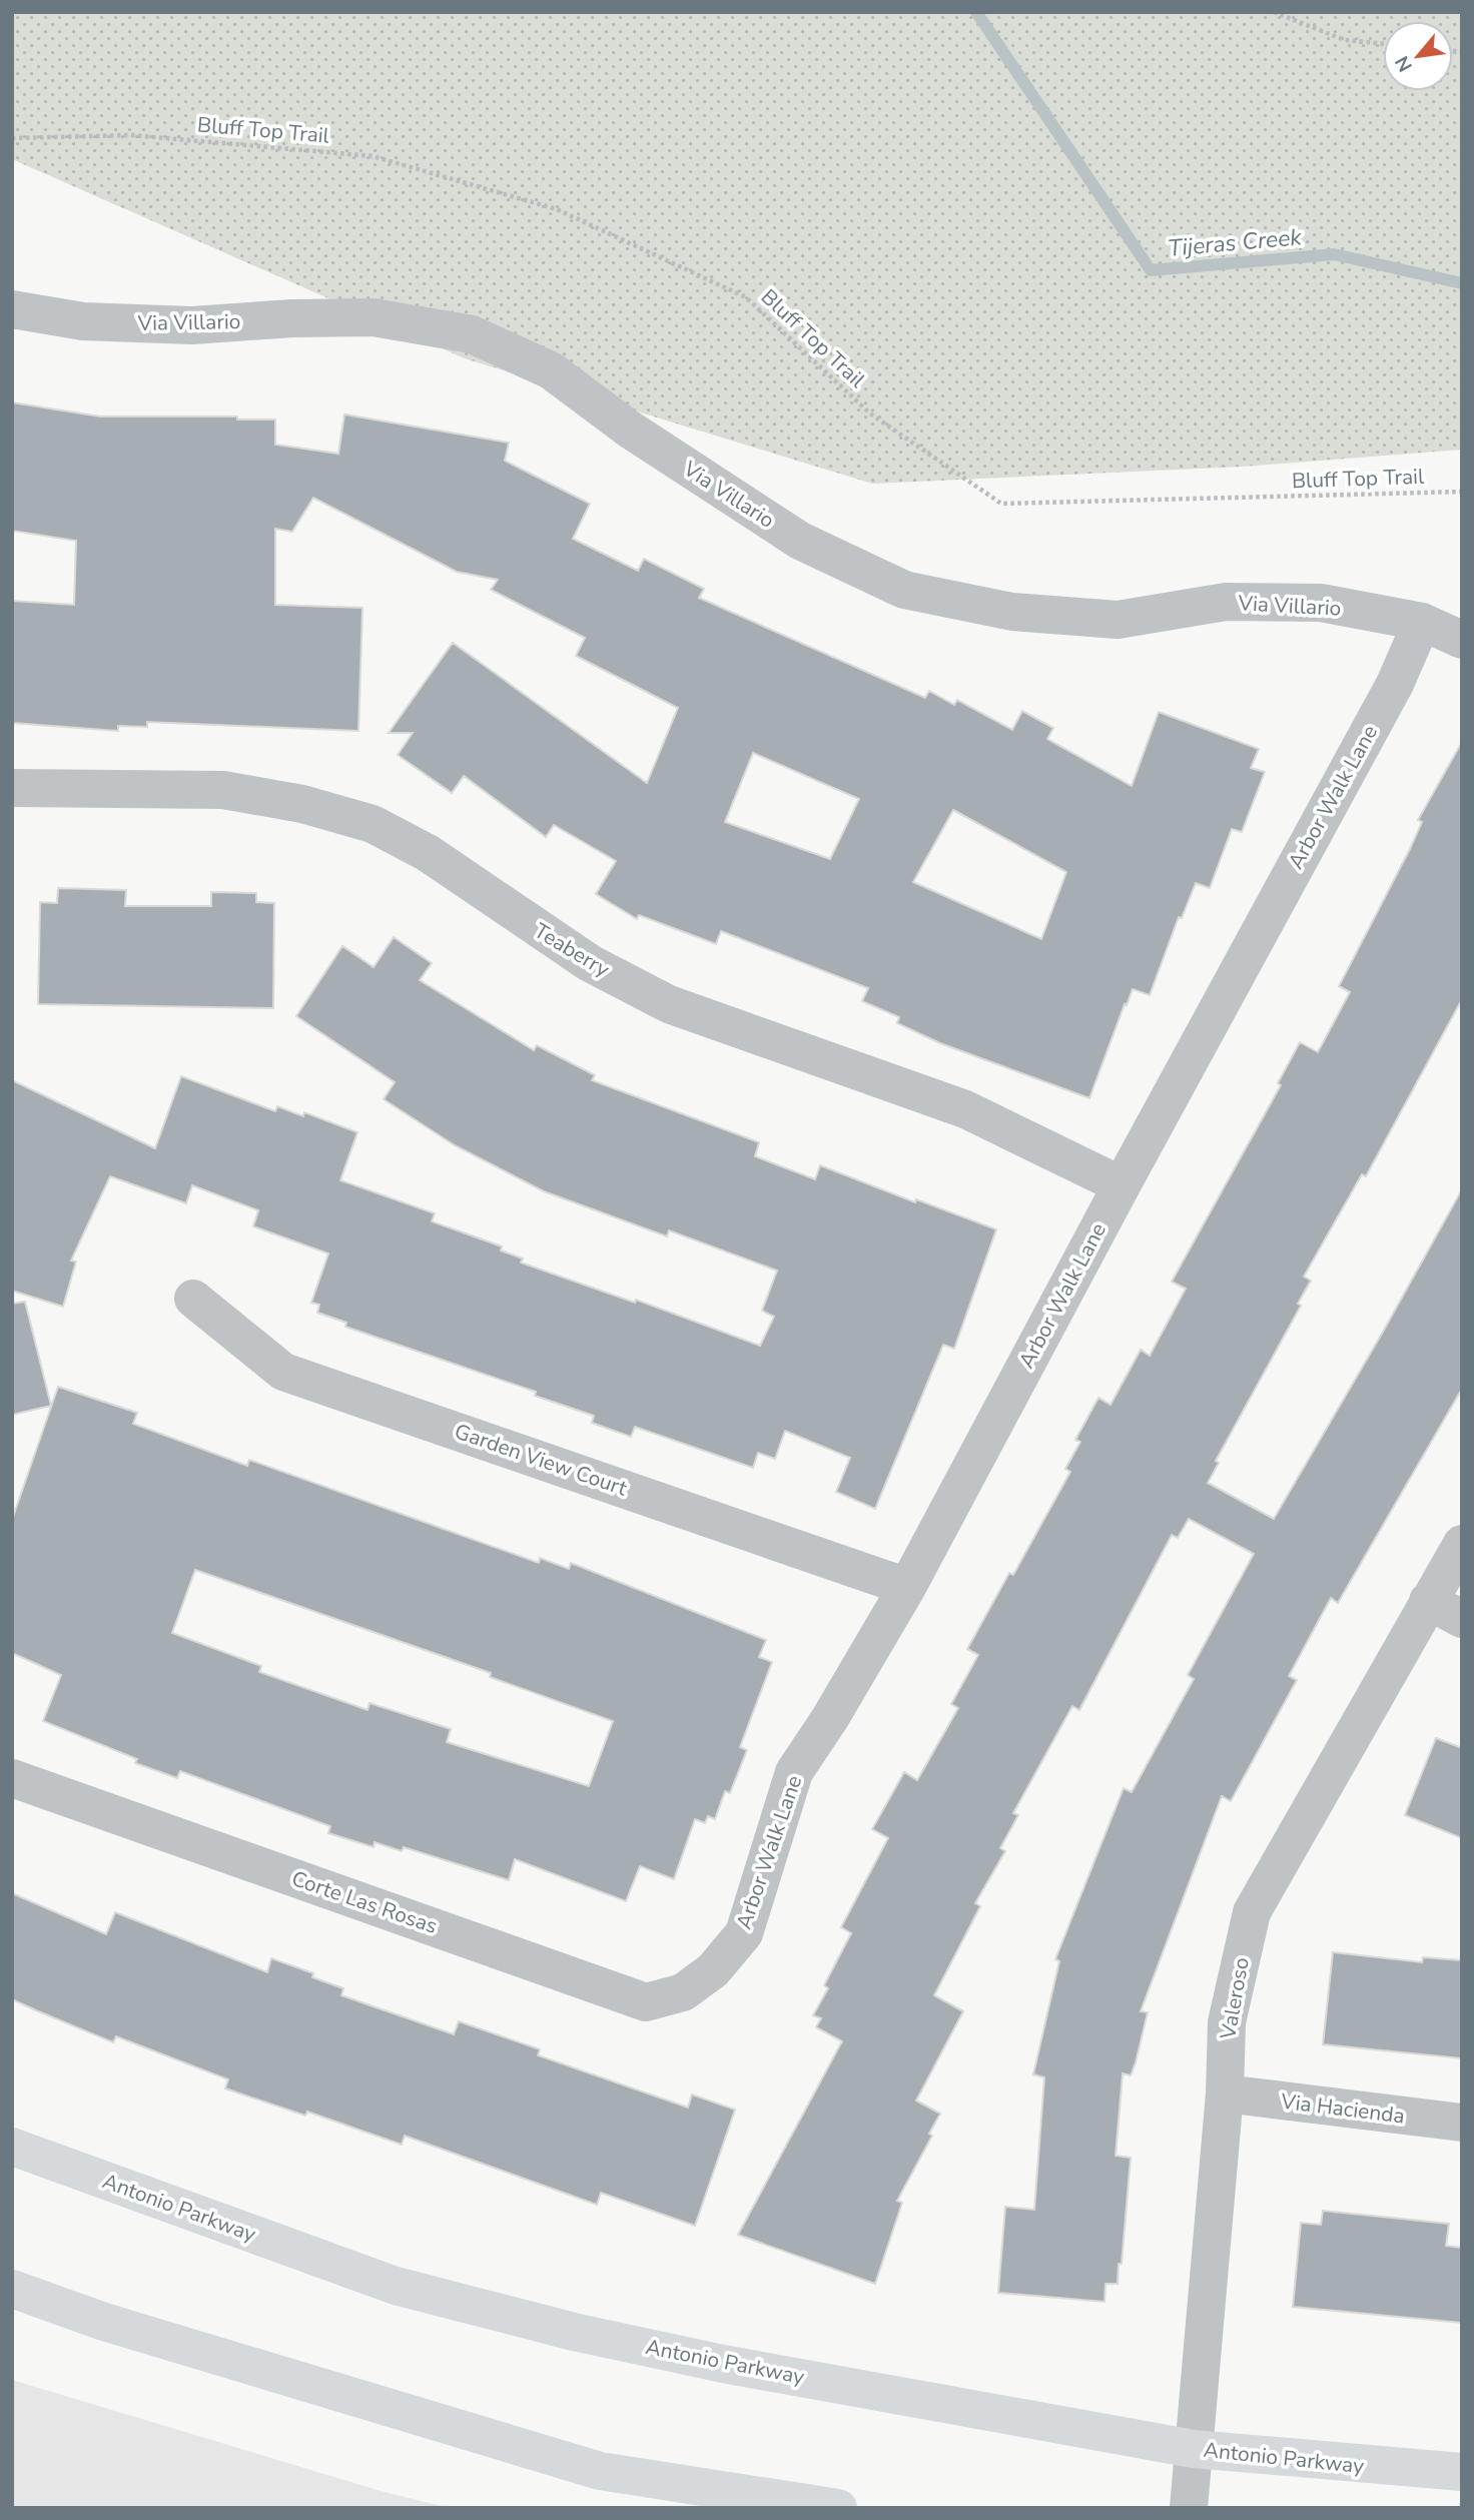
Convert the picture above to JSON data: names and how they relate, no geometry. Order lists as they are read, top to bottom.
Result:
{
  "streets": {
    "main road": ["Antonio Parkway"],
    "street": [
      "Via Villario",
      "Arbor Walk Lane",
      "Teaberry",
      "Garden View Court",
      "Corte Las Rosas",
      "Valeroso",
      "Via Hacienda"
    ],
    "path": ["Bluff Top Trail"]
  },
  "crossings": [
    ["Via Villario", "Arbor Walk Lane"],
    ["Arbor Walk Lane", "Teaberry"],
    ["Arbor Walk Lane", "Garden View Court"],
    ["Arbor Walk Lane", "Corte Las Rosas"],
    ["Valeroso", "Via Hacienda"],
    ["Valeroso", "Antonio Parkway"]
  ],
  "water": ["Tijeras Creek"],
  "north": "bottom left"
}
